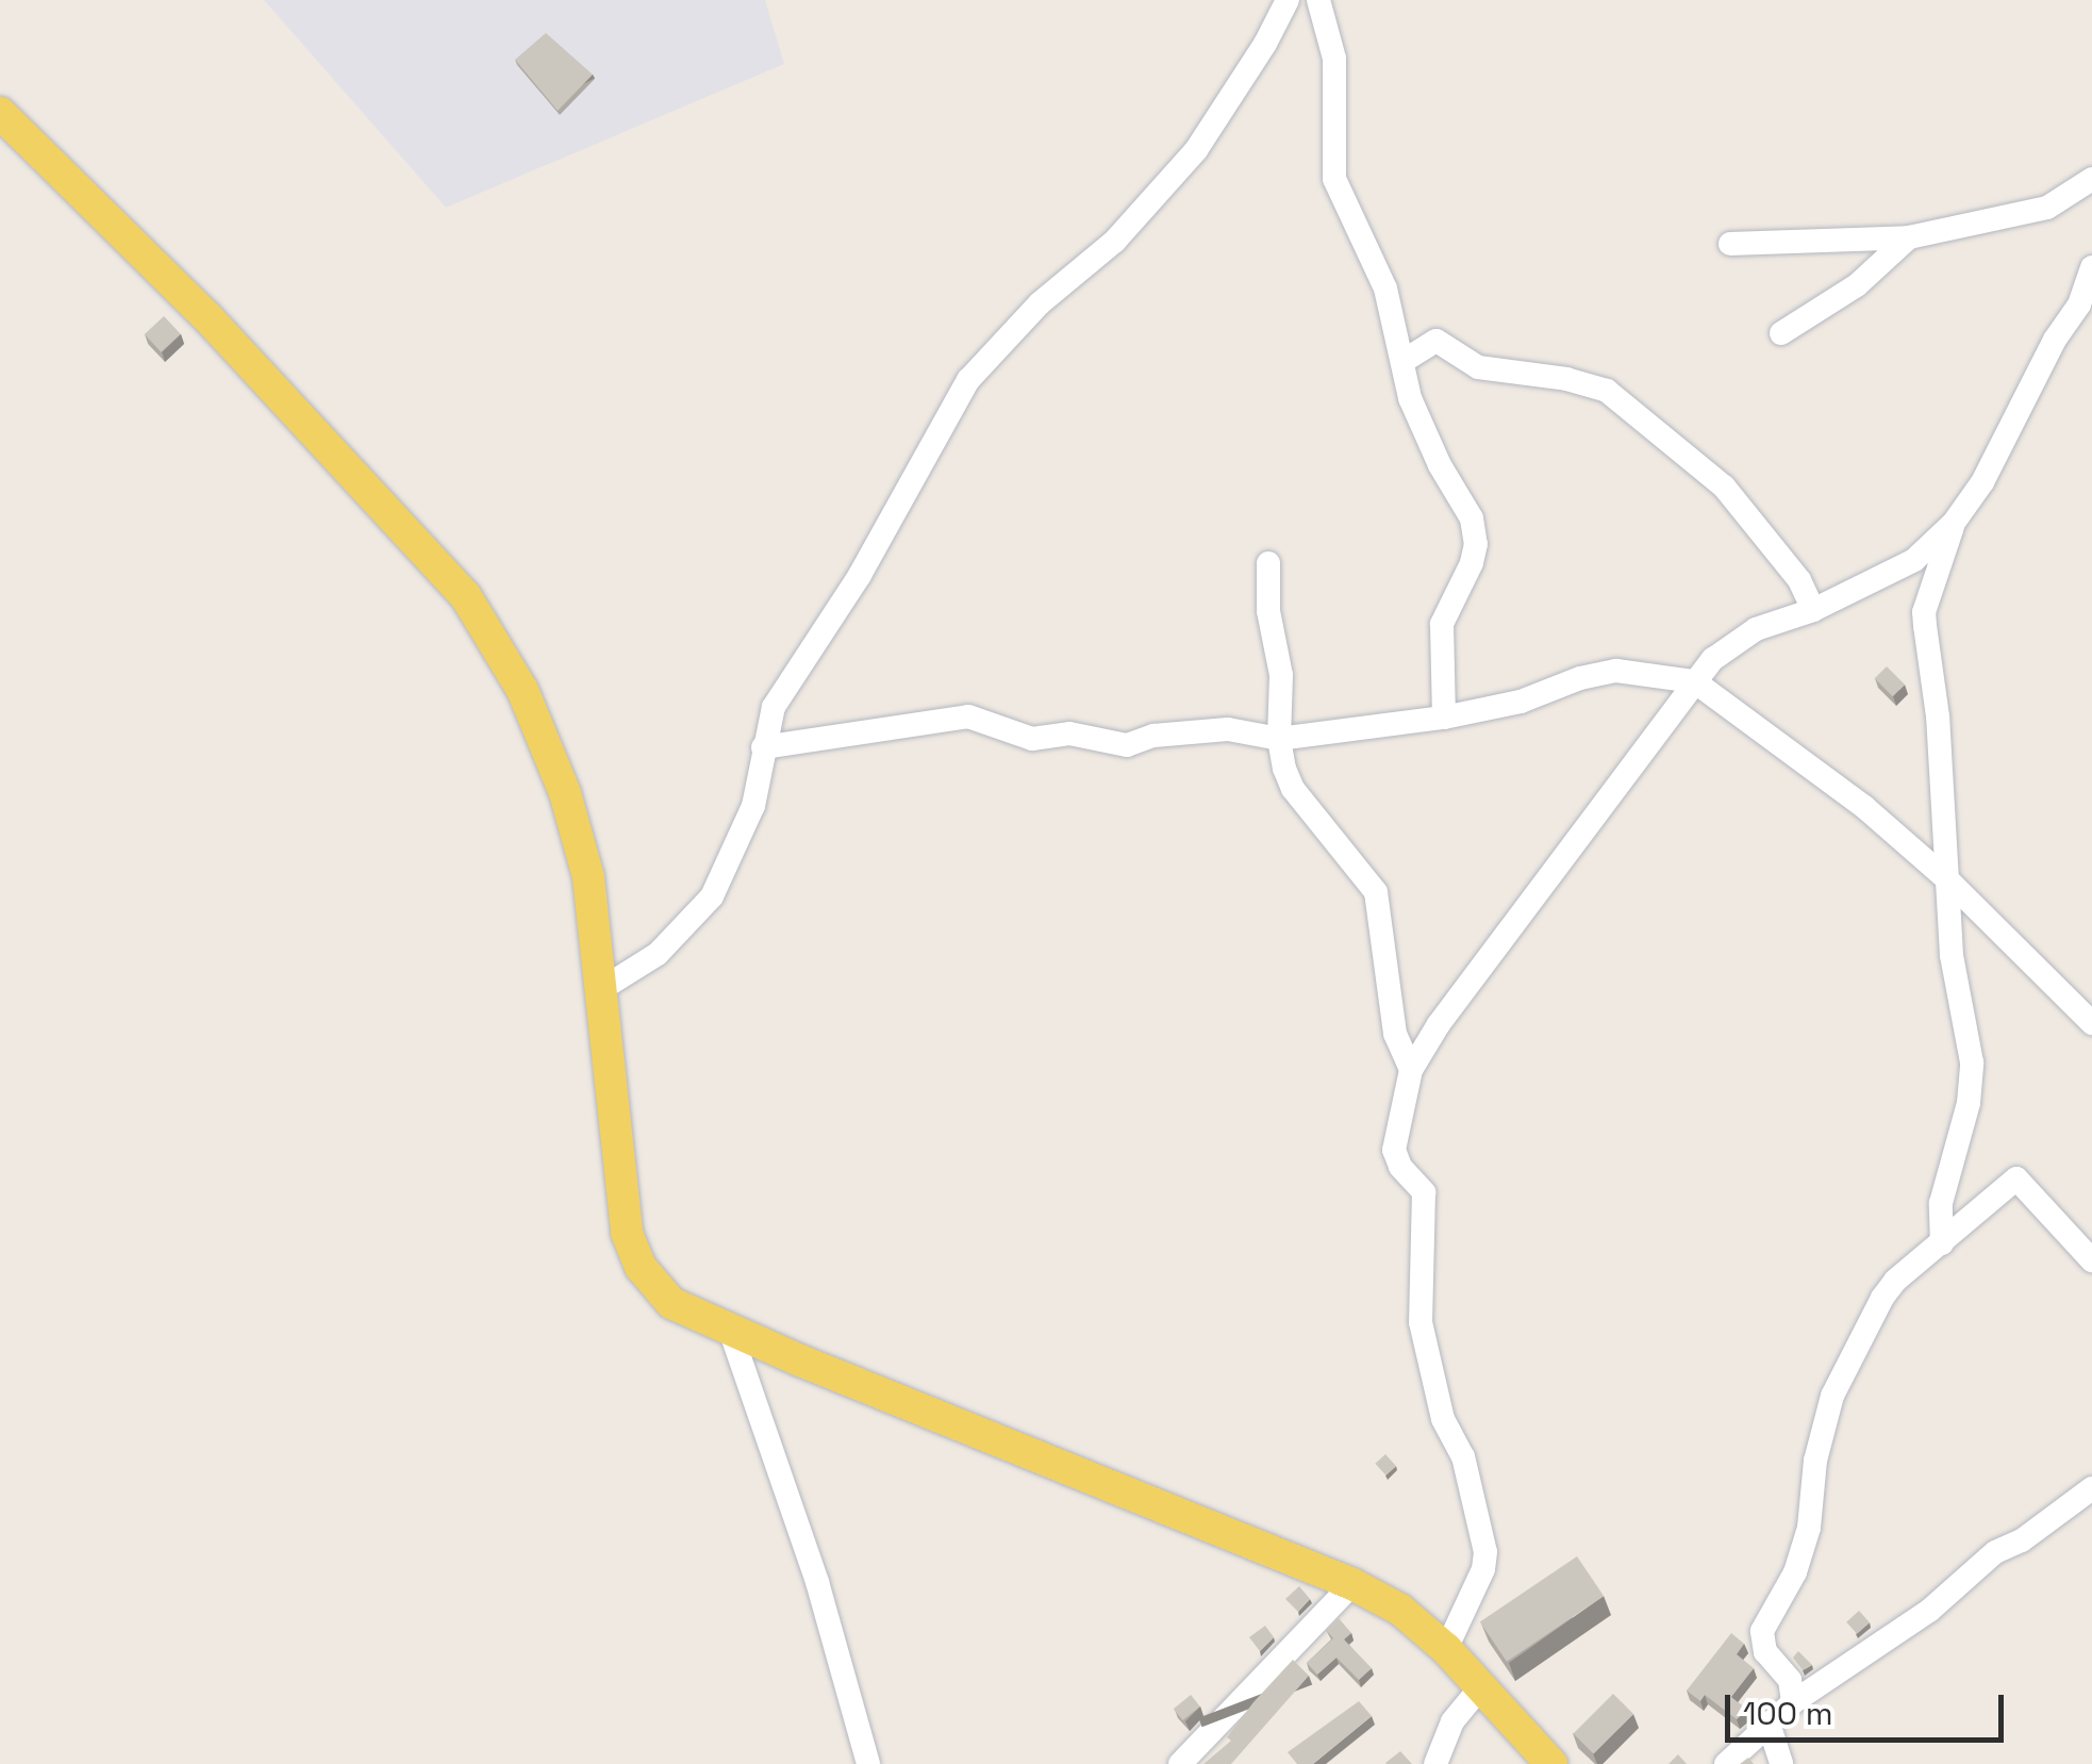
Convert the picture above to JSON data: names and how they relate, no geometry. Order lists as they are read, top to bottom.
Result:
{
  "scale_bar": "100 m"
}
